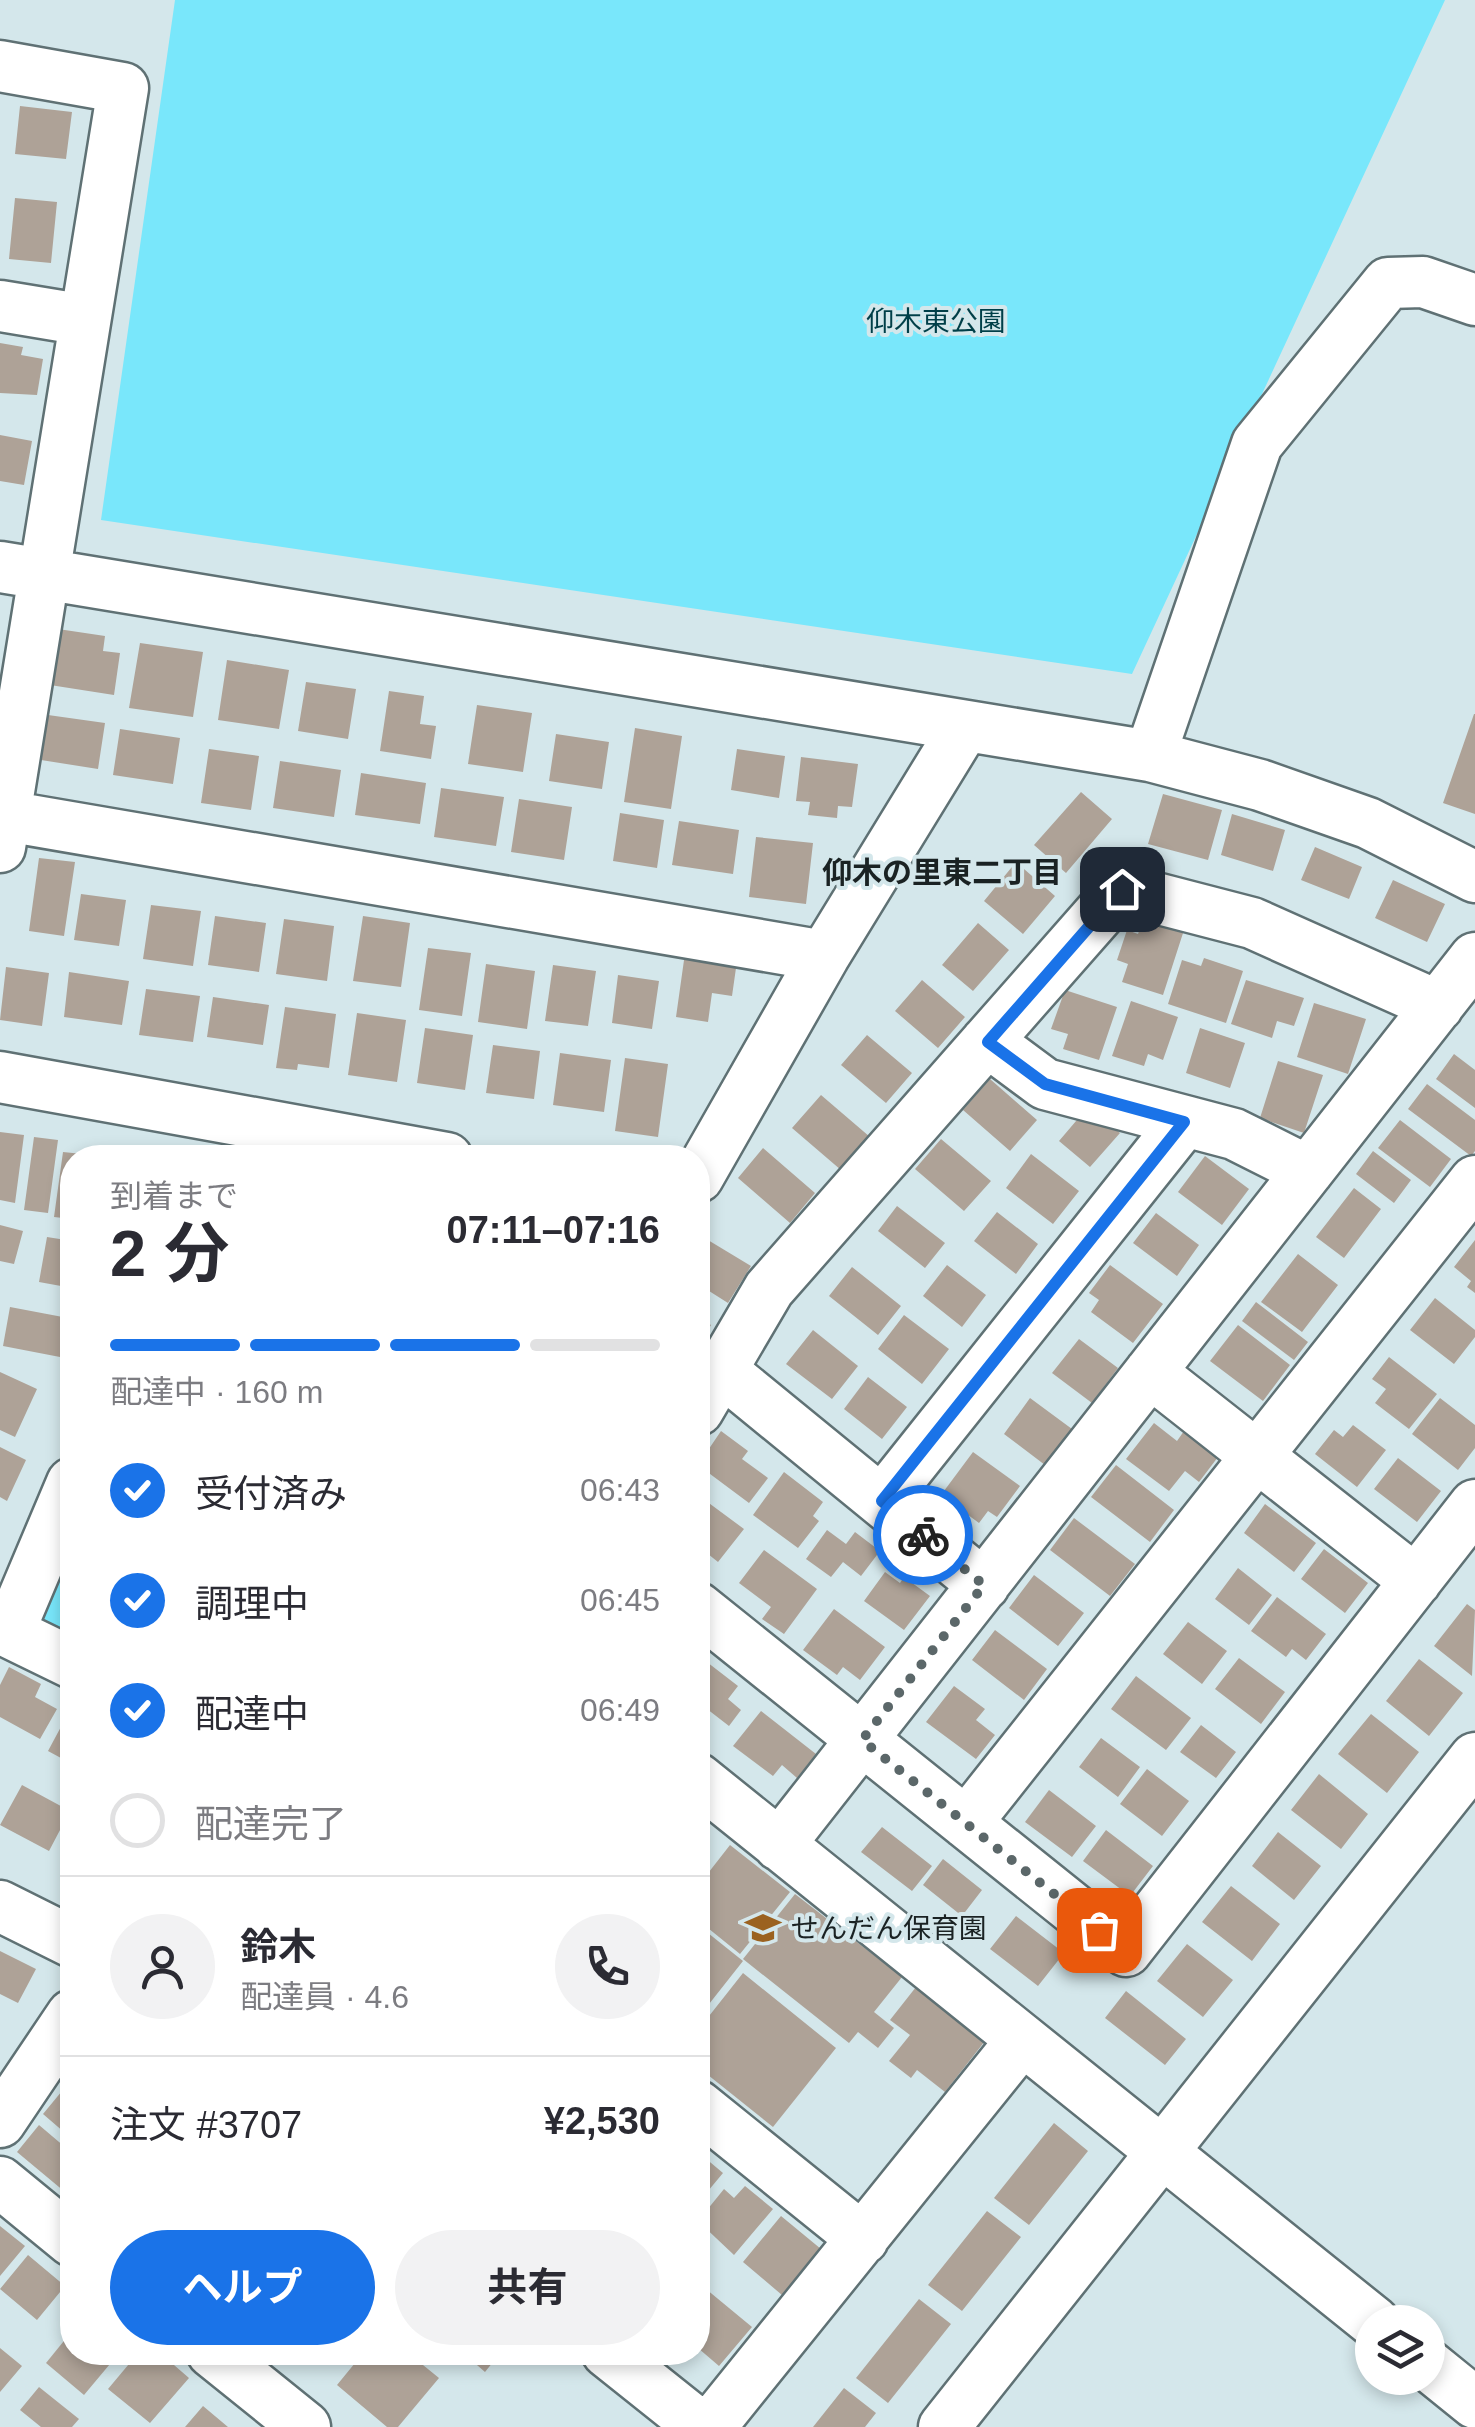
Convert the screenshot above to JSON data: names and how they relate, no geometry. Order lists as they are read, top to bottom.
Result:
{
  "districts": ["仰木の里東二丁目"],
  "parks": ["仰木東公園"],
  "places": {
    "school or university": ["せんだん保育園"]
  },
  "page": {
    "heading": ["2 分", "到着まで", "07:11–07:16"],
    "panel": [
      "鈴木",
      "配達員 · 4.6",
      "注文 #3707",
      "¥2,530"
    ],
    "bar": "配達中 · 160 m",
    "list": [
      ["受付済み", "06:43"],
      ["調理中", "06:45"],
      ["配達中", "06:49"],
      "配達完了"
    ],
    "buttons": ["ヘルプ", "共有"]
  }
}
